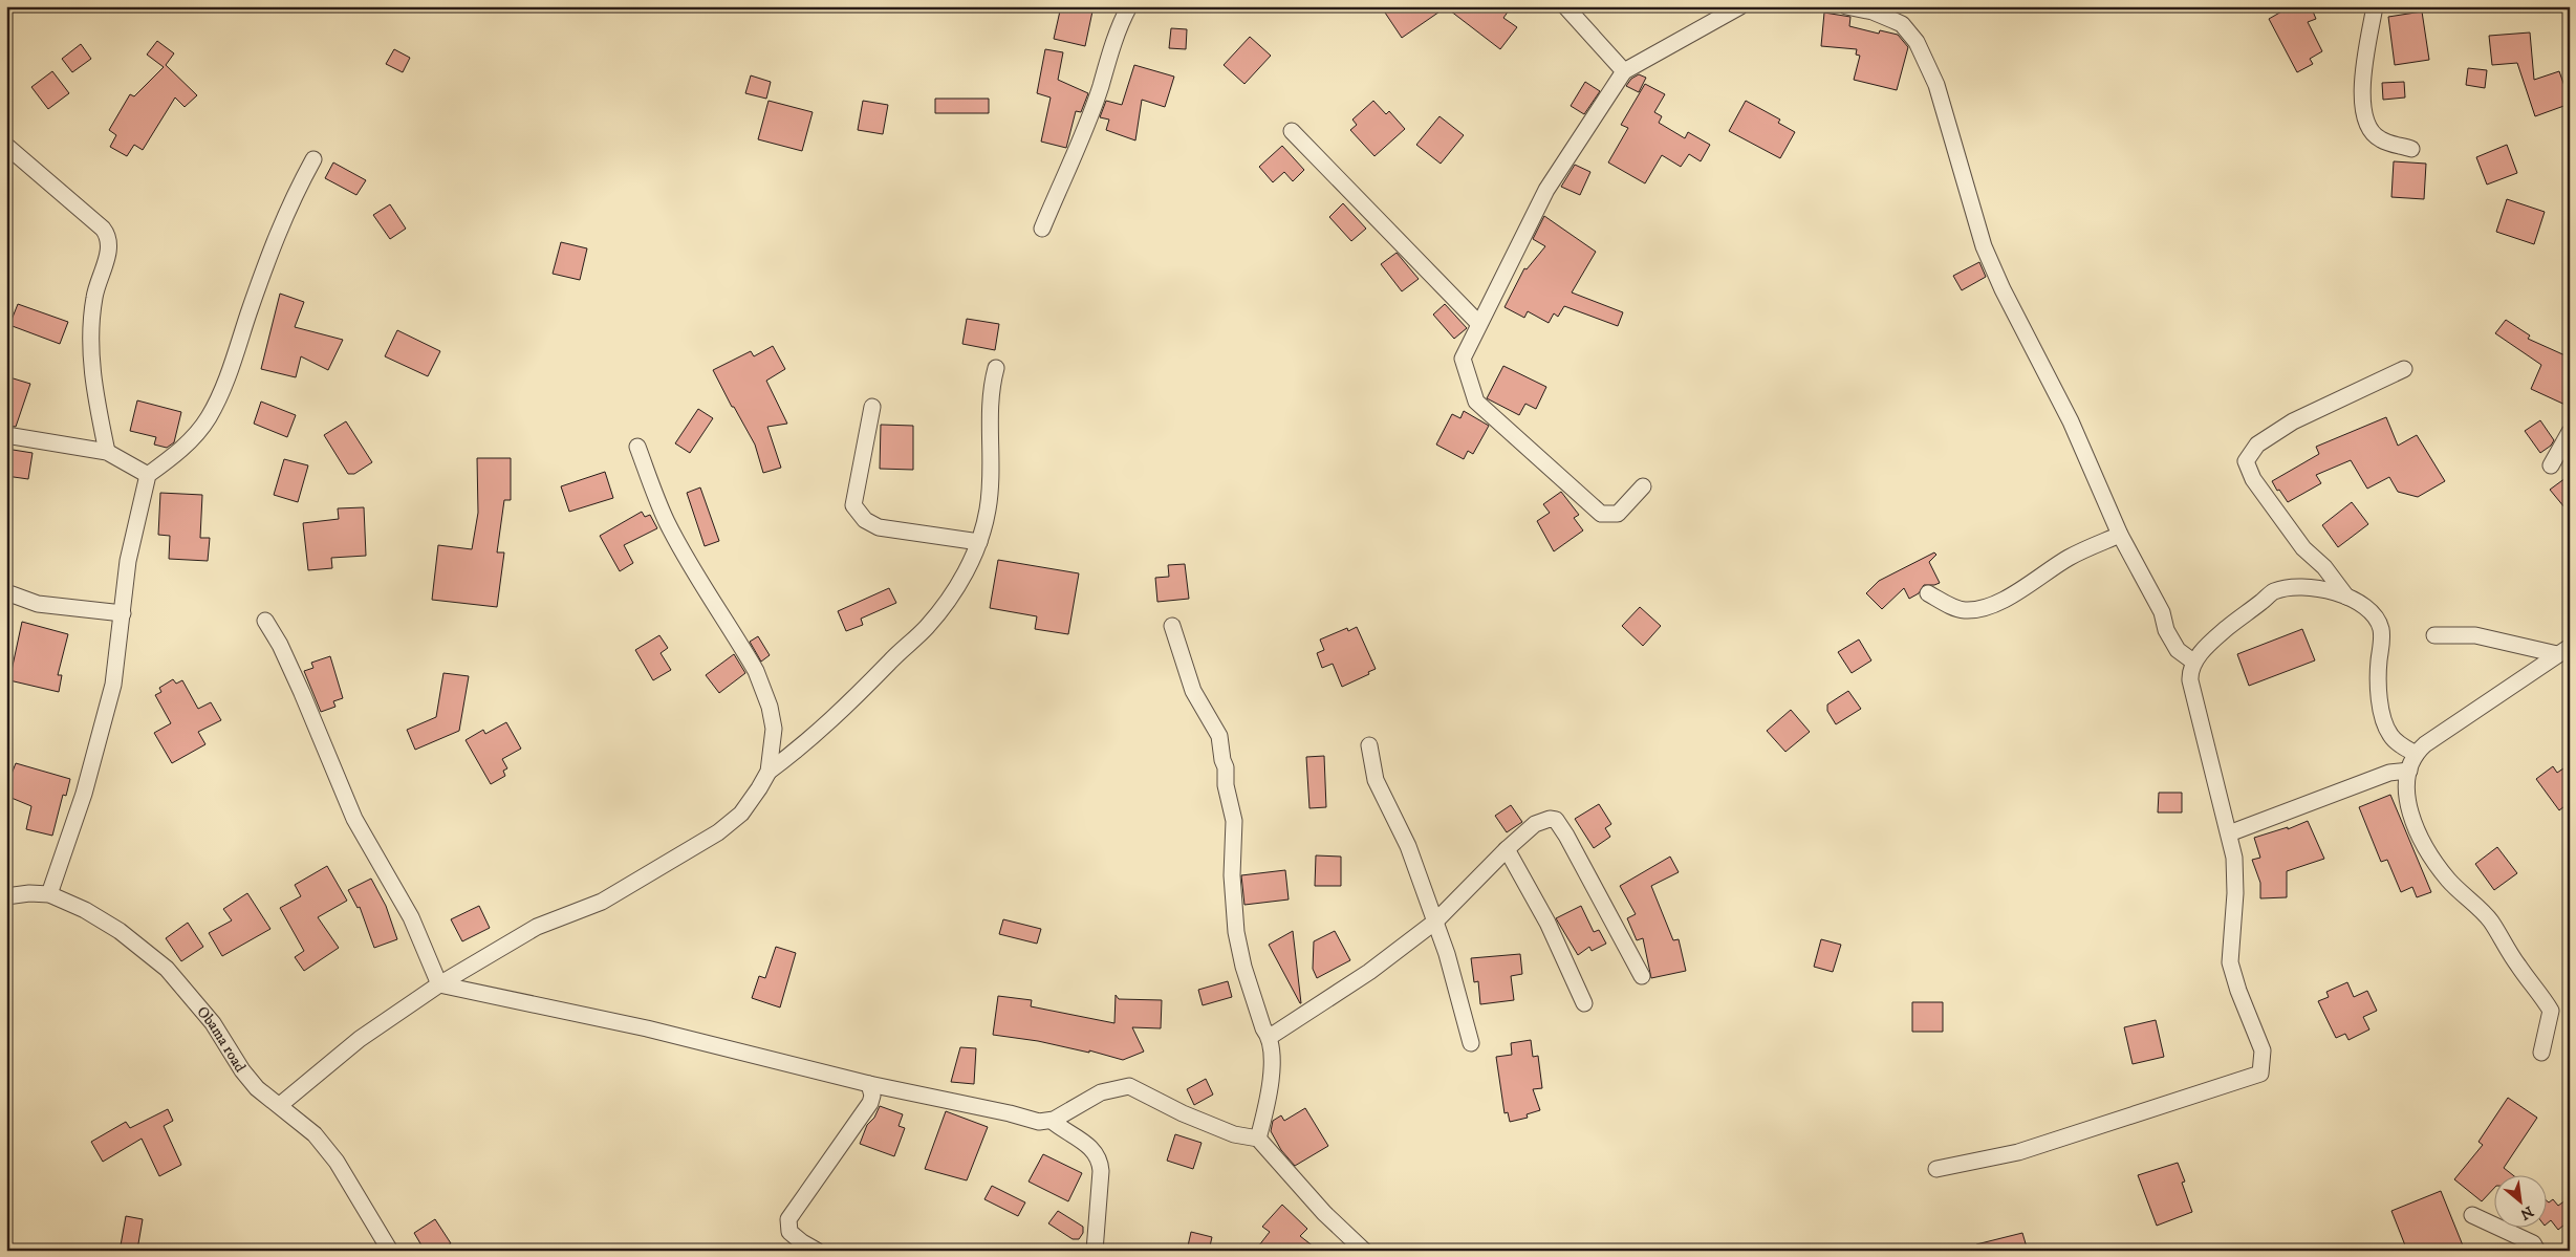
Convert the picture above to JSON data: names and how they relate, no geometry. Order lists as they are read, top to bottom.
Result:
{
  "streets": {
    "street": ["Obama road"]
  },
  "north": "bottom right"
}
